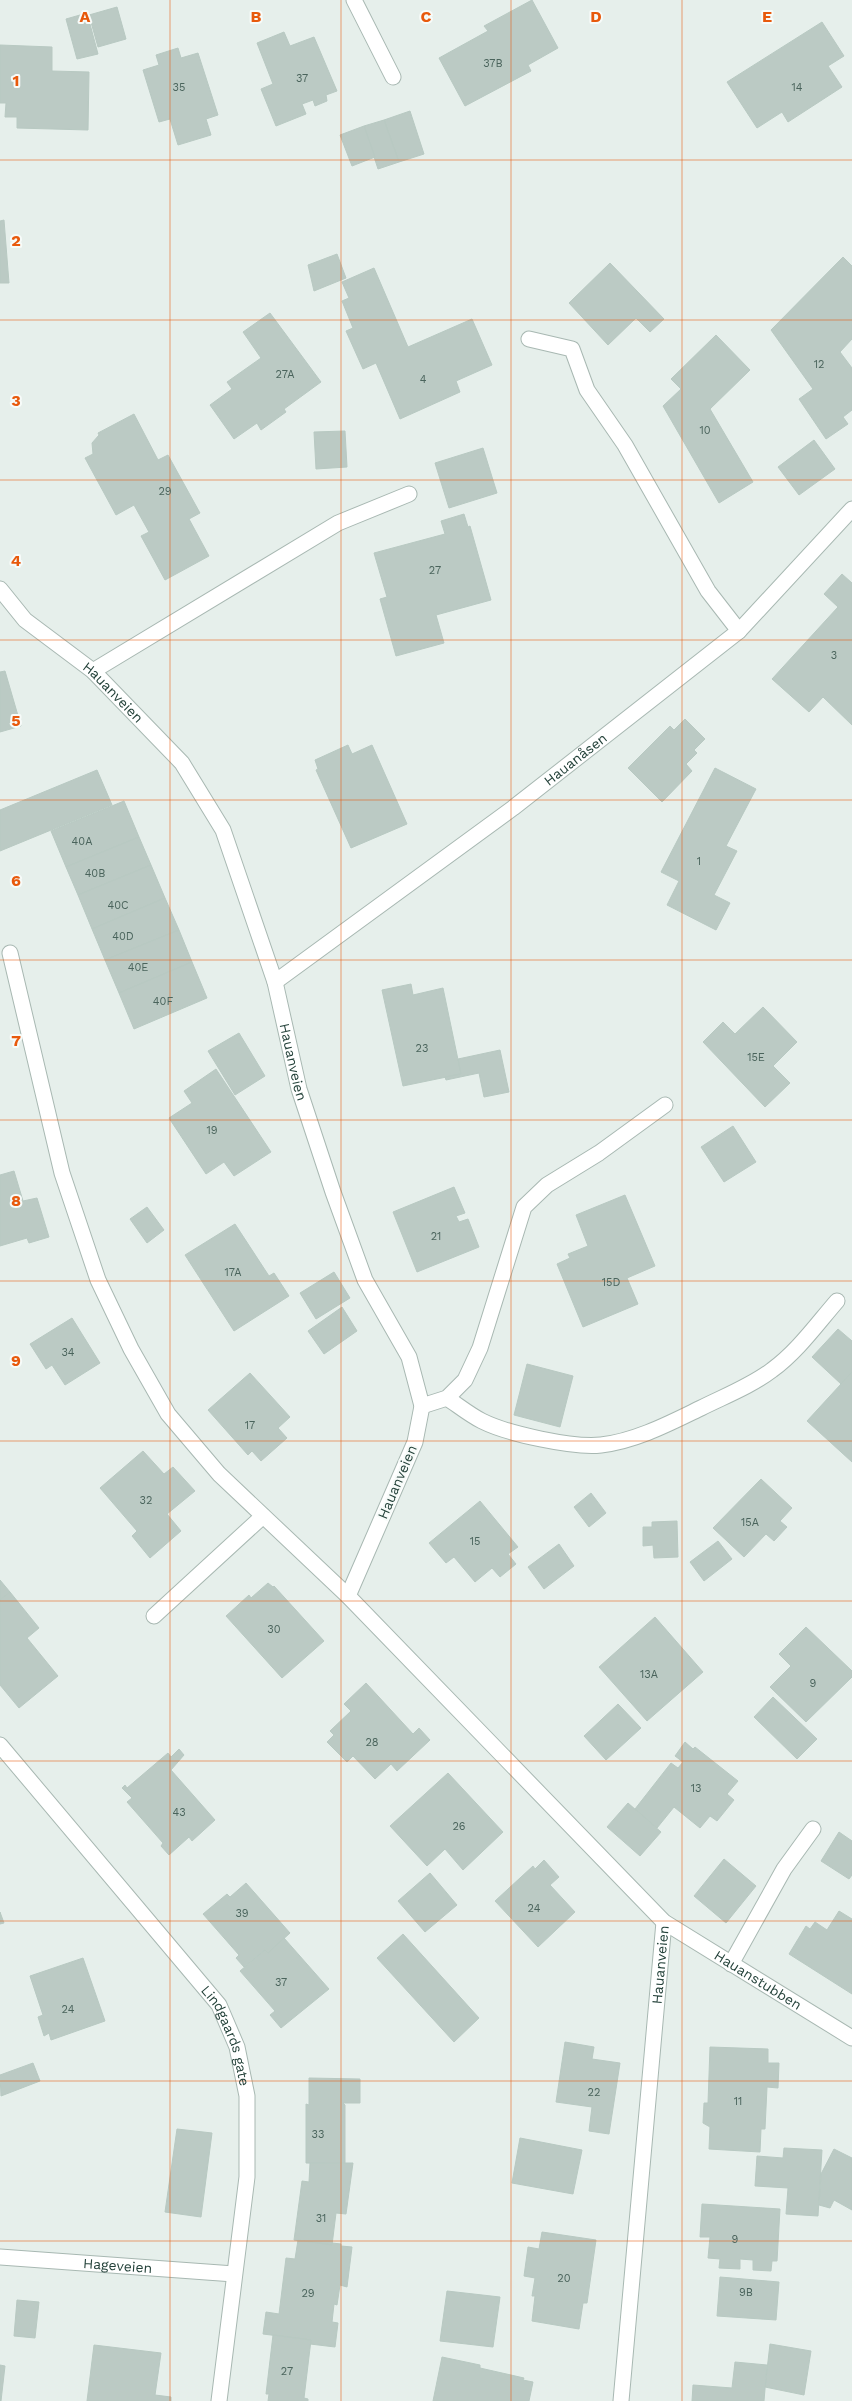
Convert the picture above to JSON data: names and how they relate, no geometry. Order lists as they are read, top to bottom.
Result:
{
  "streets": {
    "street": [
      "Hauanveien",
      "Hauanåsen",
      "Hauanstubben",
      "Lindgaards gate",
      "Hageveien"
    ]
  },
  "crossings": [
    ["Hauanveien", "Hauanåsen"],
    ["Hauanveien", "Hauanstubben"],
    ["Lindgaards gate", "Hageveien"]
  ],
  "house_numbers": [
    "37B",
    "37",
    "35",
    "14",
    "12",
    "27A",
    "4",
    "10",
    "29",
    "27",
    "3",
    "40A",
    "1",
    "40B",
    "40C",
    "40D",
    "40E",
    "40F",
    "23",
    "15E",
    "19",
    "21",
    "17A",
    "15D",
    "34",
    "17",
    "32",
    "15A",
    "15",
    "30",
    "13A",
    "9",
    "28",
    "13",
    "43",
    "26",
    "24",
    "39",
    "37",
    "24",
    "22",
    "11",
    "33",
    "31",
    "9",
    "20",
    "9B",
    "29",
    "27"
  ],
  "grid": {
    "columns": [
      "A",
      "B",
      "C",
      "D",
      "E"
    ],
    "rows": [
      "1",
      "2",
      "3",
      "4",
      "5",
      "6",
      "7",
      "8",
      "9"
    ]
  }
}
